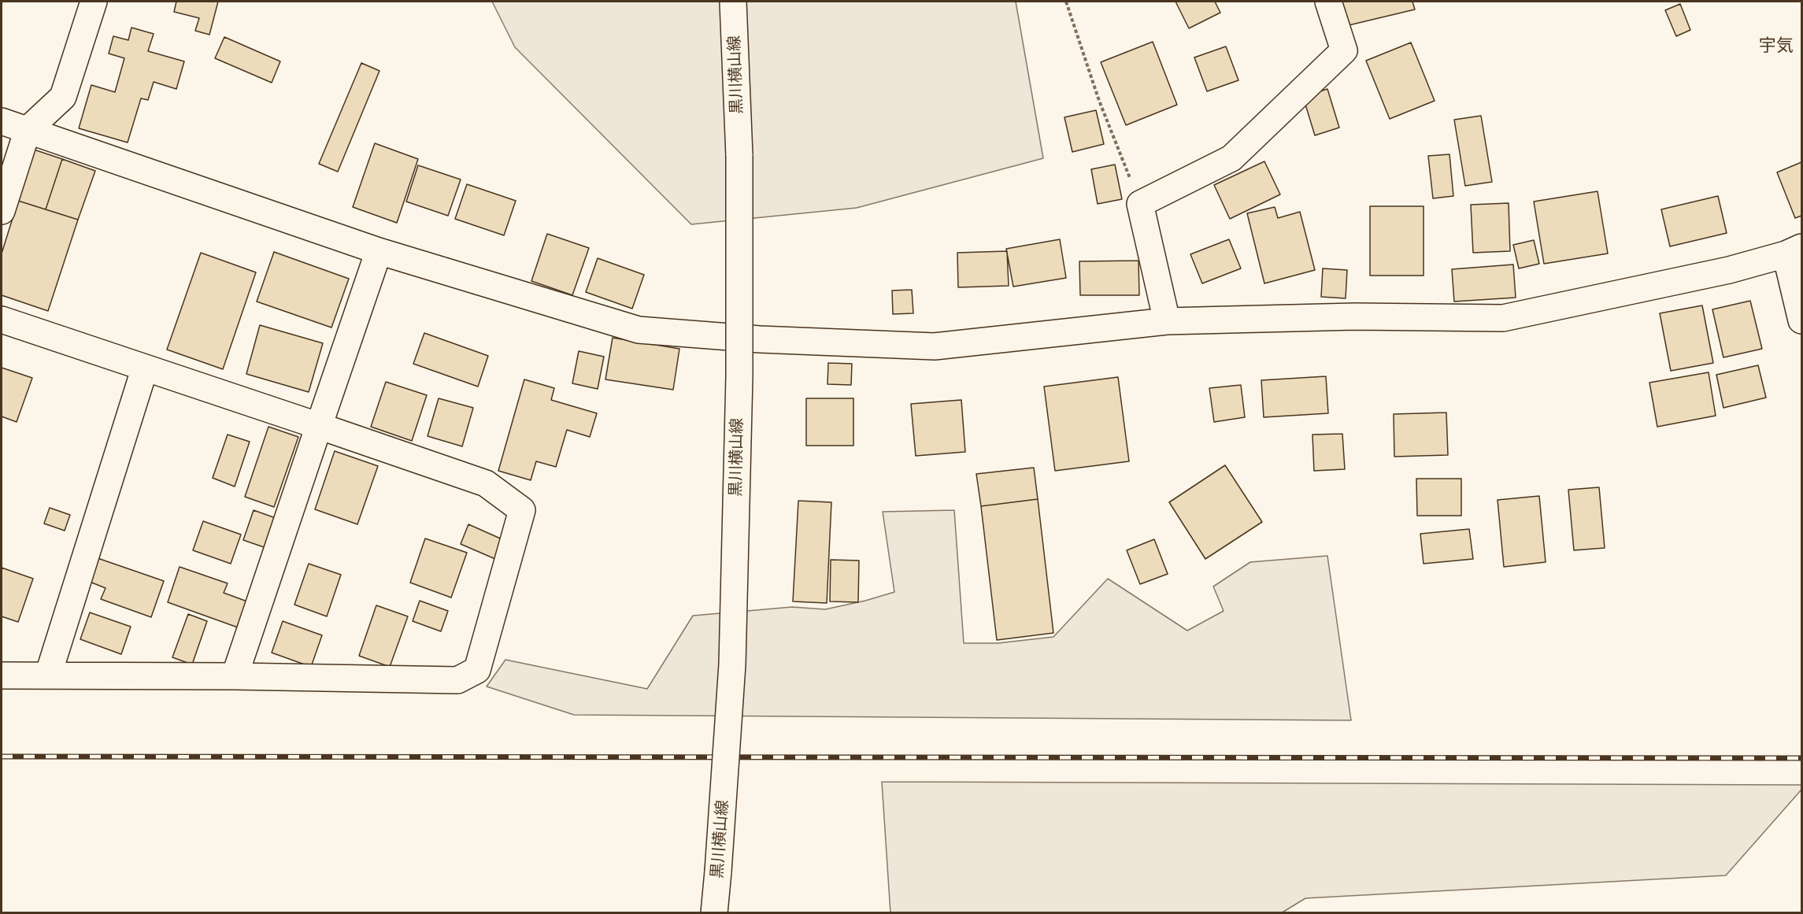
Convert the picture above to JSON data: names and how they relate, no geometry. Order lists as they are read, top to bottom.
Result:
{
  "streets": {
    "street": ["黒川横山線"]
  },
  "districts": ["宇気"]
}
